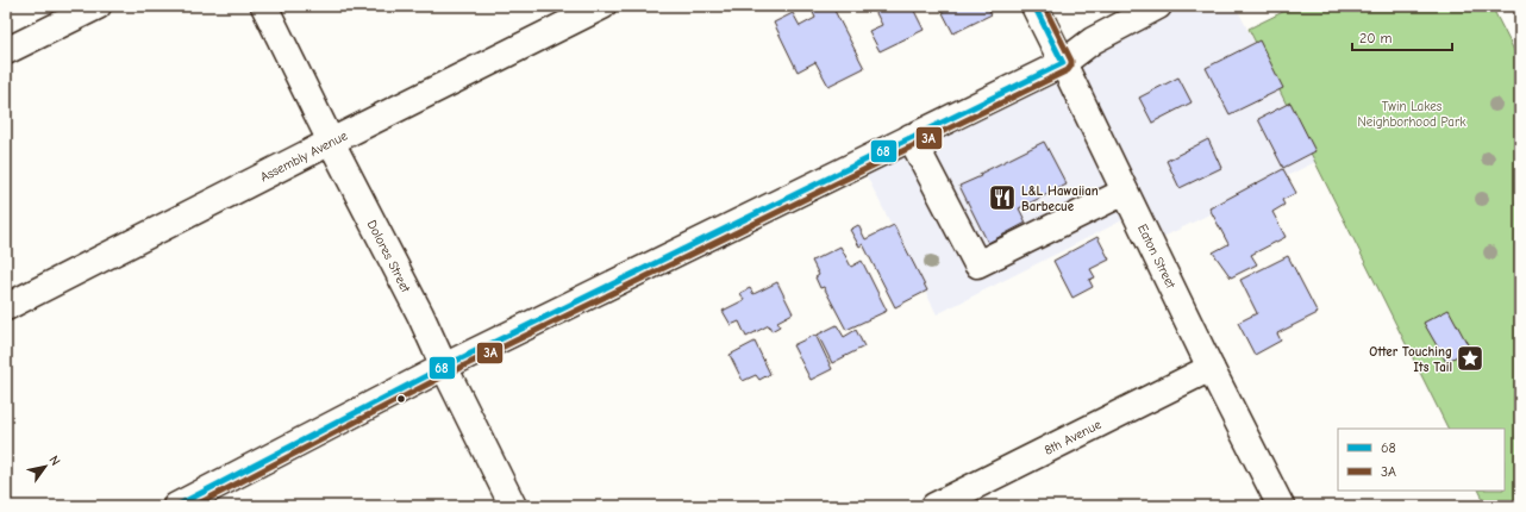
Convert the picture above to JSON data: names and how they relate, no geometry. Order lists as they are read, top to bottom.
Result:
{
  "streets": {
    "street": [
      "Assembly Avenue",
      "Dolores Street",
      "Eaton Street",
      "8th Avenue"
    ]
  },
  "crossings": [
    ["Assembly Avenue", "Dolores Street"],
    ["Eaton Street", "8th Avenue"]
  ],
  "parks": ["Twin Lakes Neighborhood Park"],
  "places": {
    "restaurant": ["L&L Hawaiian Barbecue"],
    "place": ["Otter Touching Its Tail"]
  },
  "lines": ["transit line 68", "transit line 3A"],
  "legend": ["68", "3A"],
  "scale_bar": "20 m",
  "north": "top right"
}
